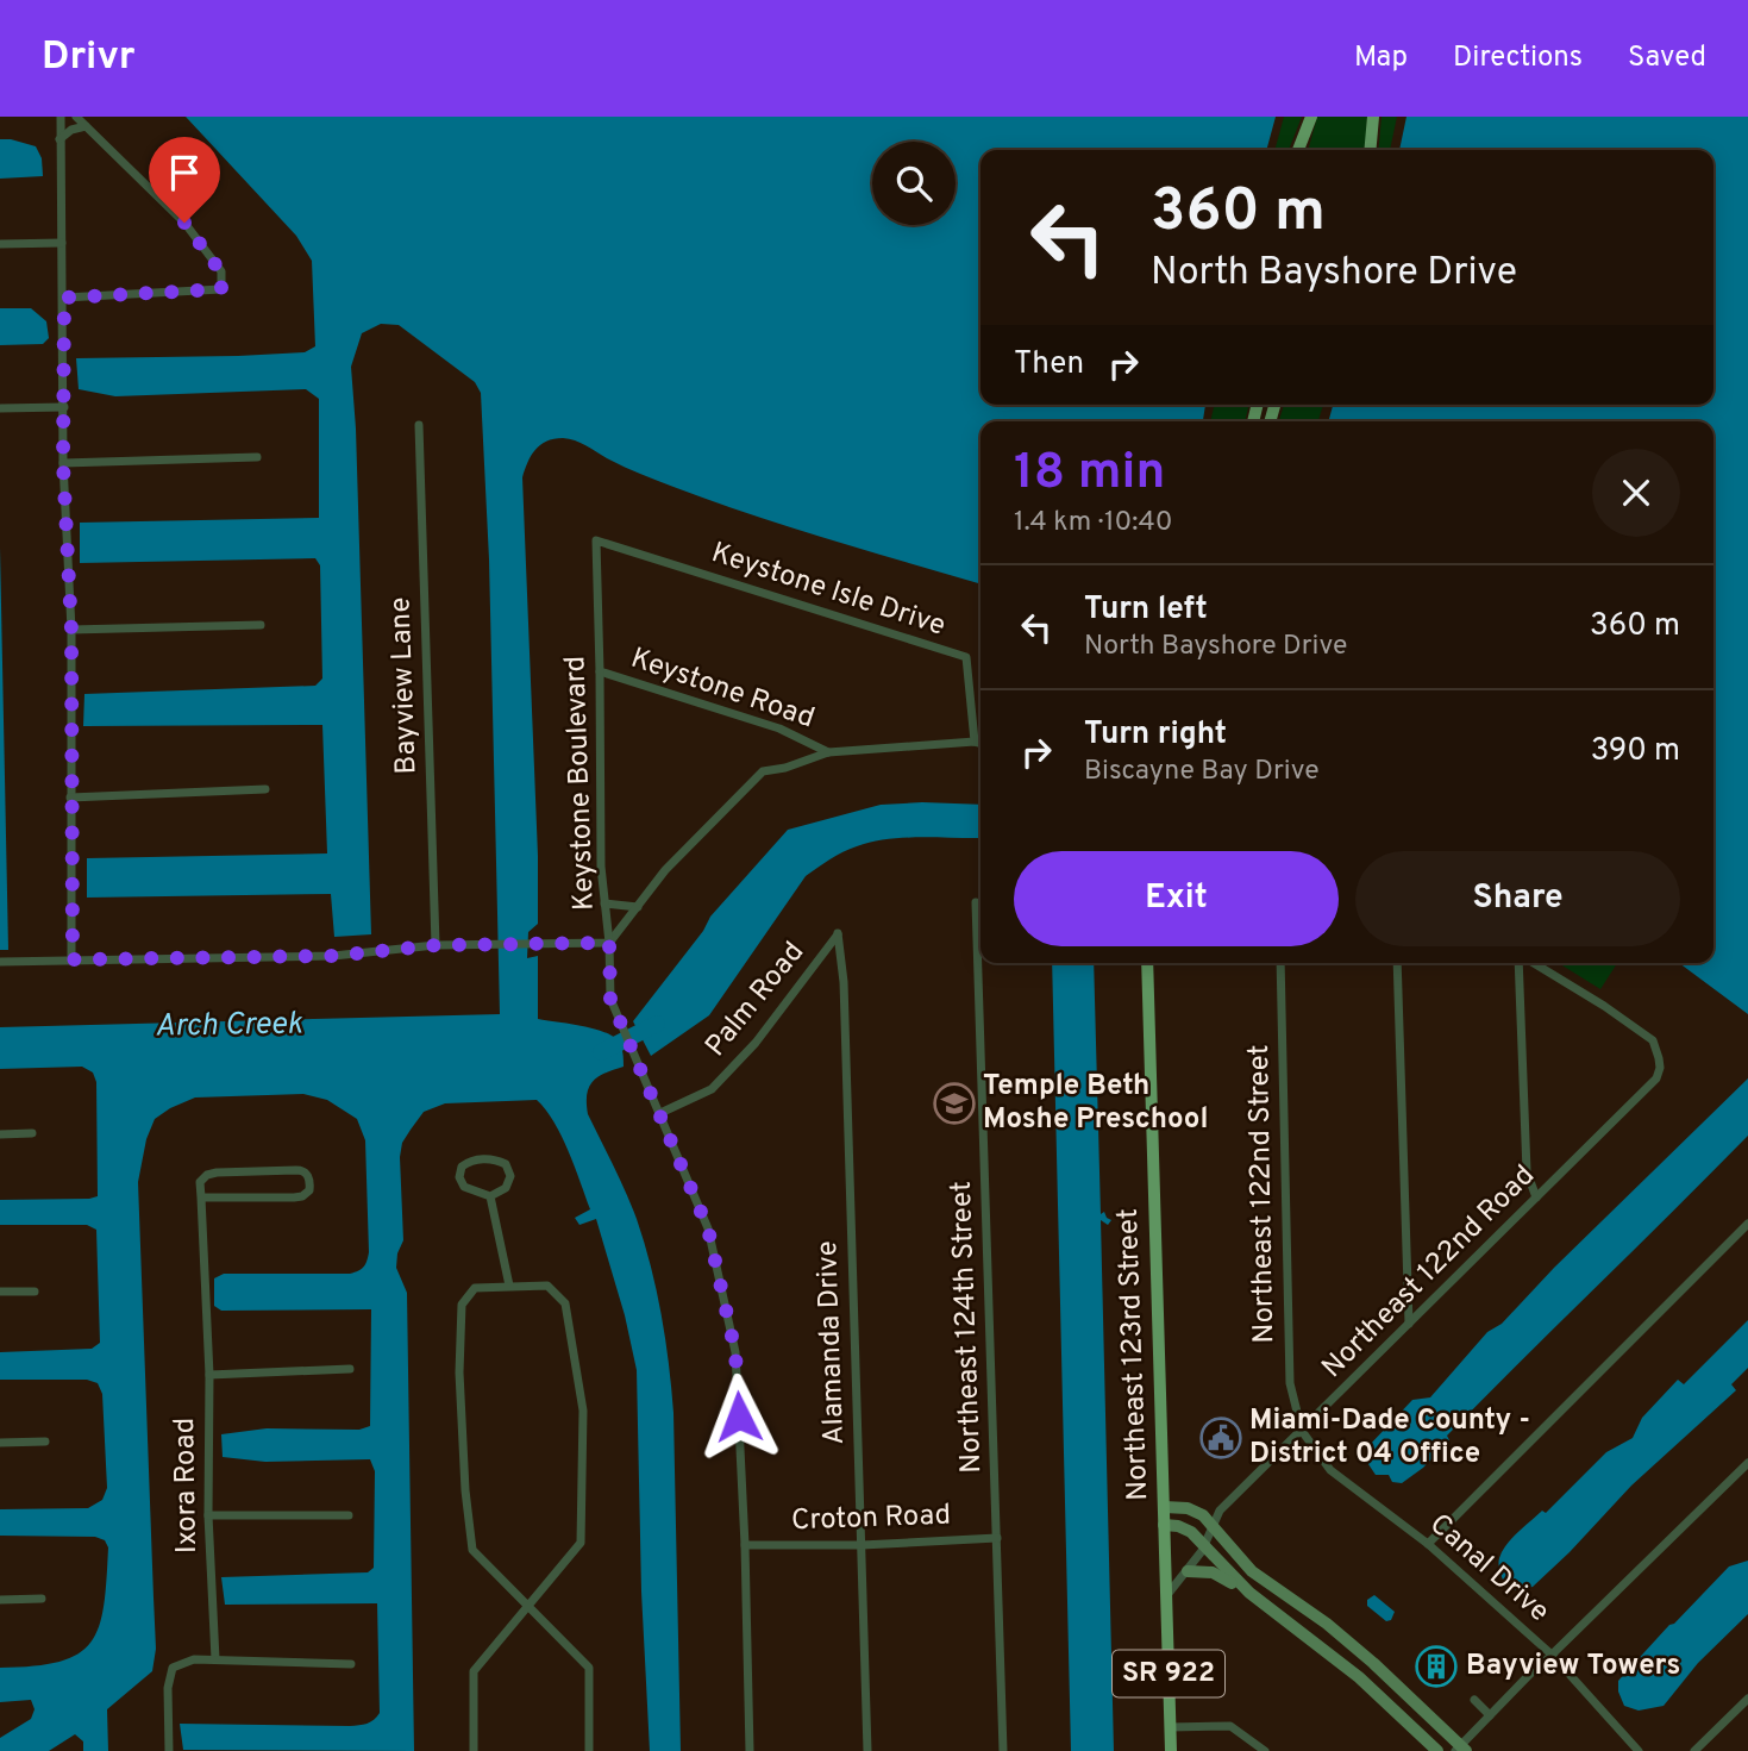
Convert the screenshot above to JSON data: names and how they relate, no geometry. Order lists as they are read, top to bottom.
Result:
{
  "streets": {
    "main road": ["Northeast 123rd Street", "SR 922"],
    "street": [
      "Keystone Isle Drive",
      "Bayview Lane",
      "Keystone Road",
      "Keystone Boulevard",
      "Palm Road",
      "Northeast 122nd Street",
      "Northeast 122nd Road",
      "Northeast 124th Street",
      "Alamanda Drive",
      "Ixora Road",
      "Croton Road",
      "Canal Drive"
    ]
  },
  "crossings": [
    ["Keystone Isle Drive", "Keystone Boulevard"],
    ["Keystone Road", "Keystone Boulevard"],
    ["Keystone Boulevard", "Palm Road"],
    ["Keystone Boulevard", "Croton Road"],
    ["Palm Road", "Alamanda Drive"],
    ["Northeast 122nd Street", "Northeast 122nd Road"],
    ["Northeast 122nd Street", "Canal Drive"],
    ["Northeast 122nd Road", "Northeast 123rd Street"],
    ["Northeast 122nd Road", "Canal Drive"],
    ["Northeast 124th Street", "Croton Road"],
    ["Alamanda Drive", "Croton Road"]
  ],
  "water": ["Arch Creek"],
  "places": {
    "school or university": ["Temple Beth Moshe Preschool"],
    "public building": ["Miami-Dade County - District 04 Office"],
    "building": ["Bayview Towers"]
  },
  "page": {
    "header": "Drivr",
    "nav": ["Map", "Directions", "Saved"],
    "turn": ["360 m", "North Bayshore Drive"],
    "then": "Then",
    "heading": ["18 min", "1.4 km · 10:40"],
    "list": [
      {
        "name": "Turn left",
        "note": "North Bayshore Drive",
        "value": "360 m"
      },
      {
        "name": "Turn right",
        "note": "Biscayne Bay Drive",
        "value": "390 m"
      }
    ],
    "buttons": ["Exit", "Share"]
  }
}
